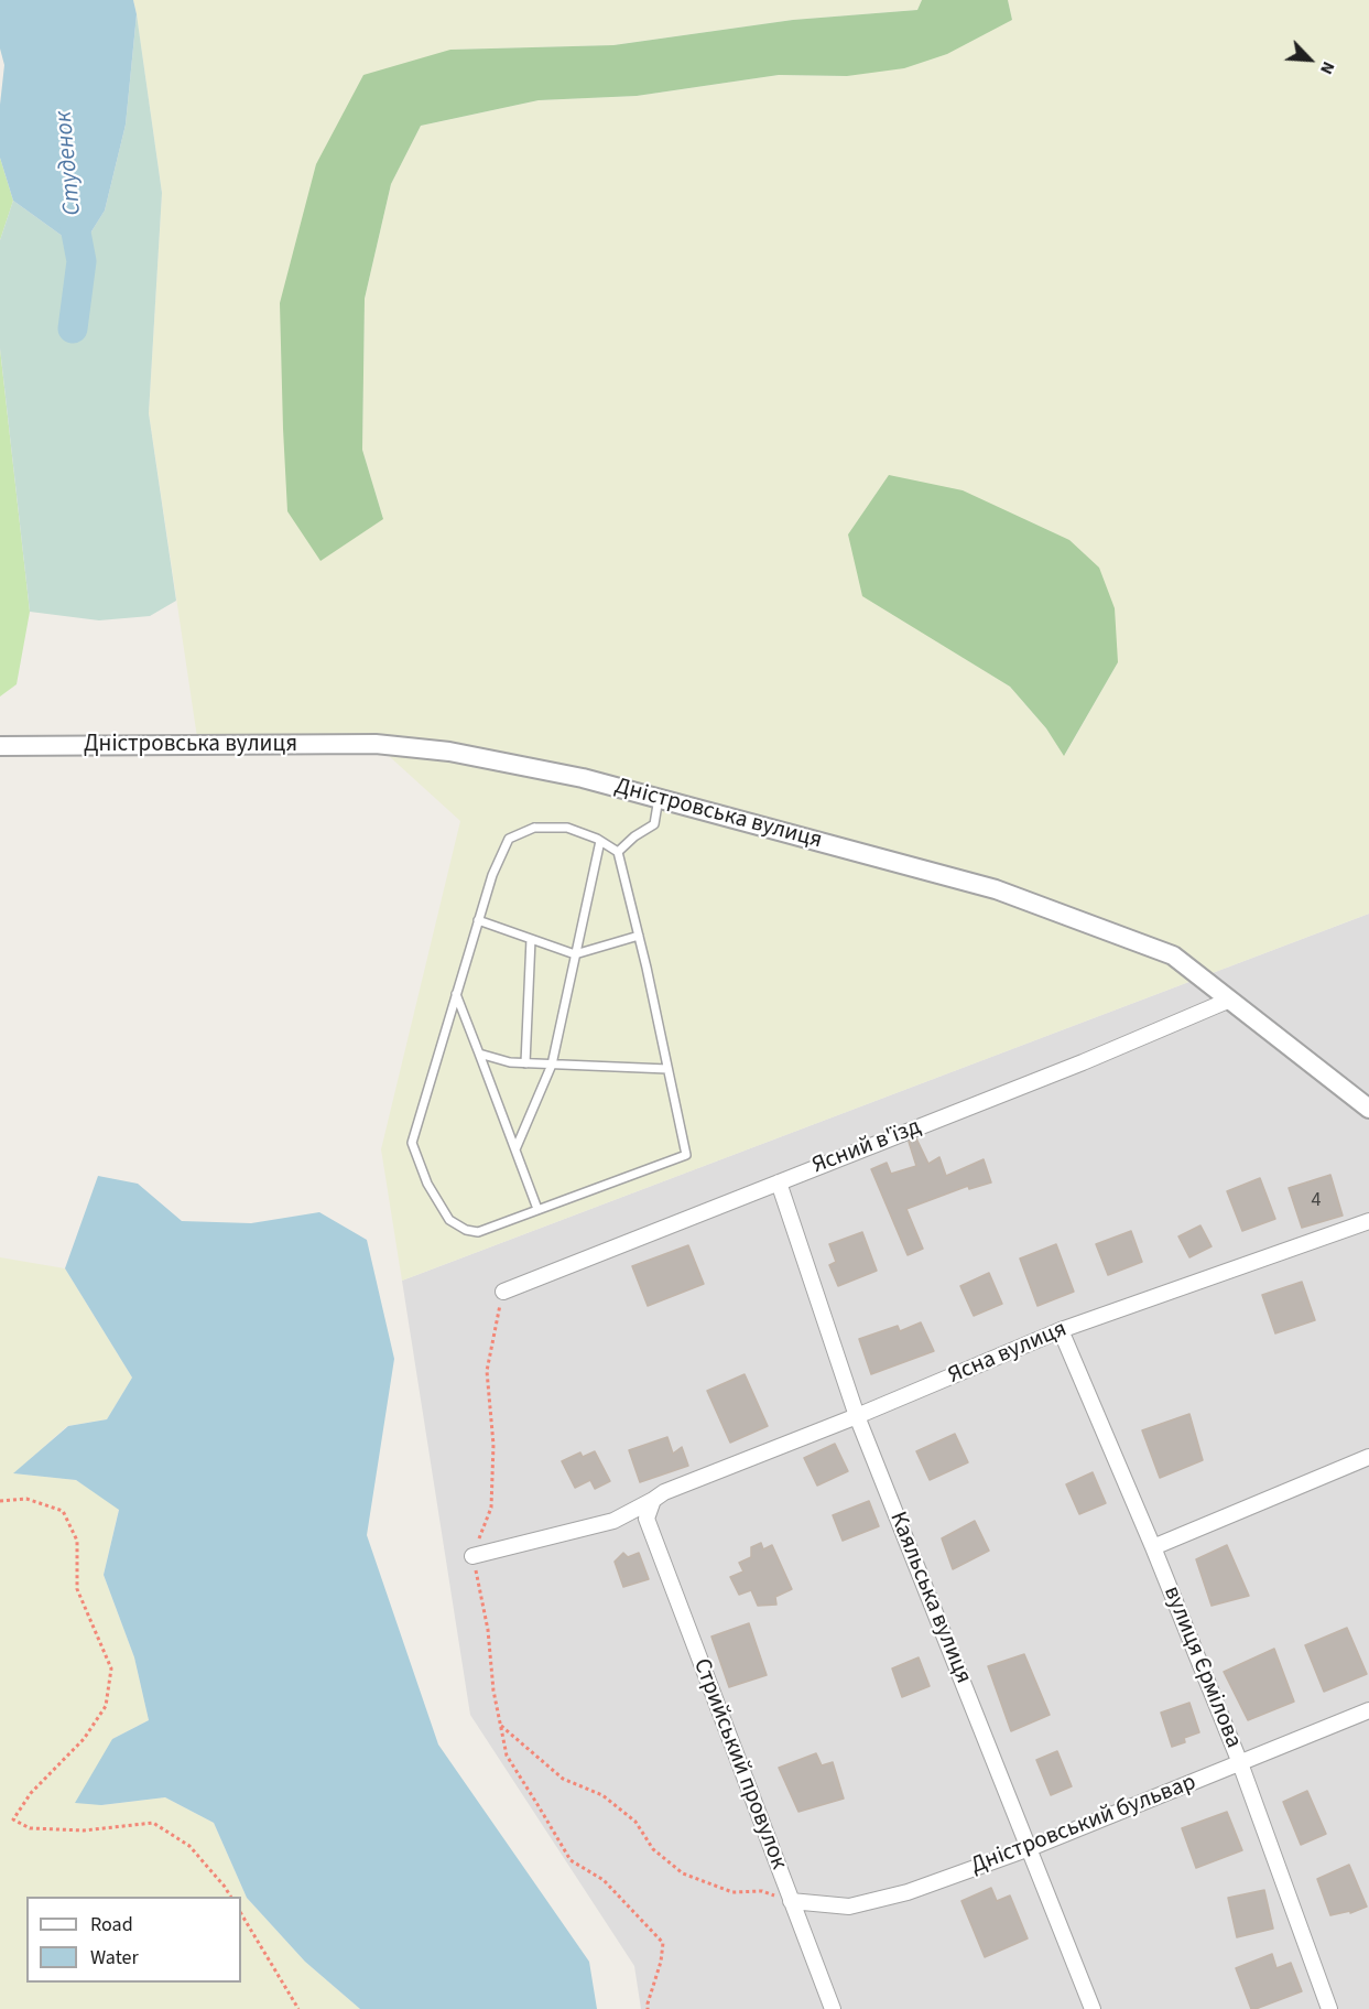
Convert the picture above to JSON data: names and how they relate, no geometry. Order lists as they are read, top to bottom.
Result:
{
  "streets": {
    "street": [
      "Дністровська вулиця",
      "Ясний в'їзд",
      "Ясна вулиця",
      "Каяльська вулиця",
      "вулиця Єрмілова",
      "Стрийський провулок",
      "Дністровський бульвар"
    ]
  },
  "crossings": [
    ["Дністровська вулиця", "Ясний в'їзд"],
    ["Ясний в'їзд", "Каяльська вулиця"],
    ["Ясна вулиця", "Каяльська вулиця"],
    ["Ясна вулиця", "вулиця Єрмілова"],
    ["Ясна вулиця", "Стрийський провулок"],
    ["Каяльська вулиця", "Дністровський бульвар"],
    ["вулиця Єрмілова", "Дністровський бульвар"],
    ["Стрийський провулок", "Дністровський бульвар"]
  ],
  "water": ["Студенок"],
  "house_numbers": ["4"],
  "legend": ["Road", "Water"],
  "north": "bottom right"
}
